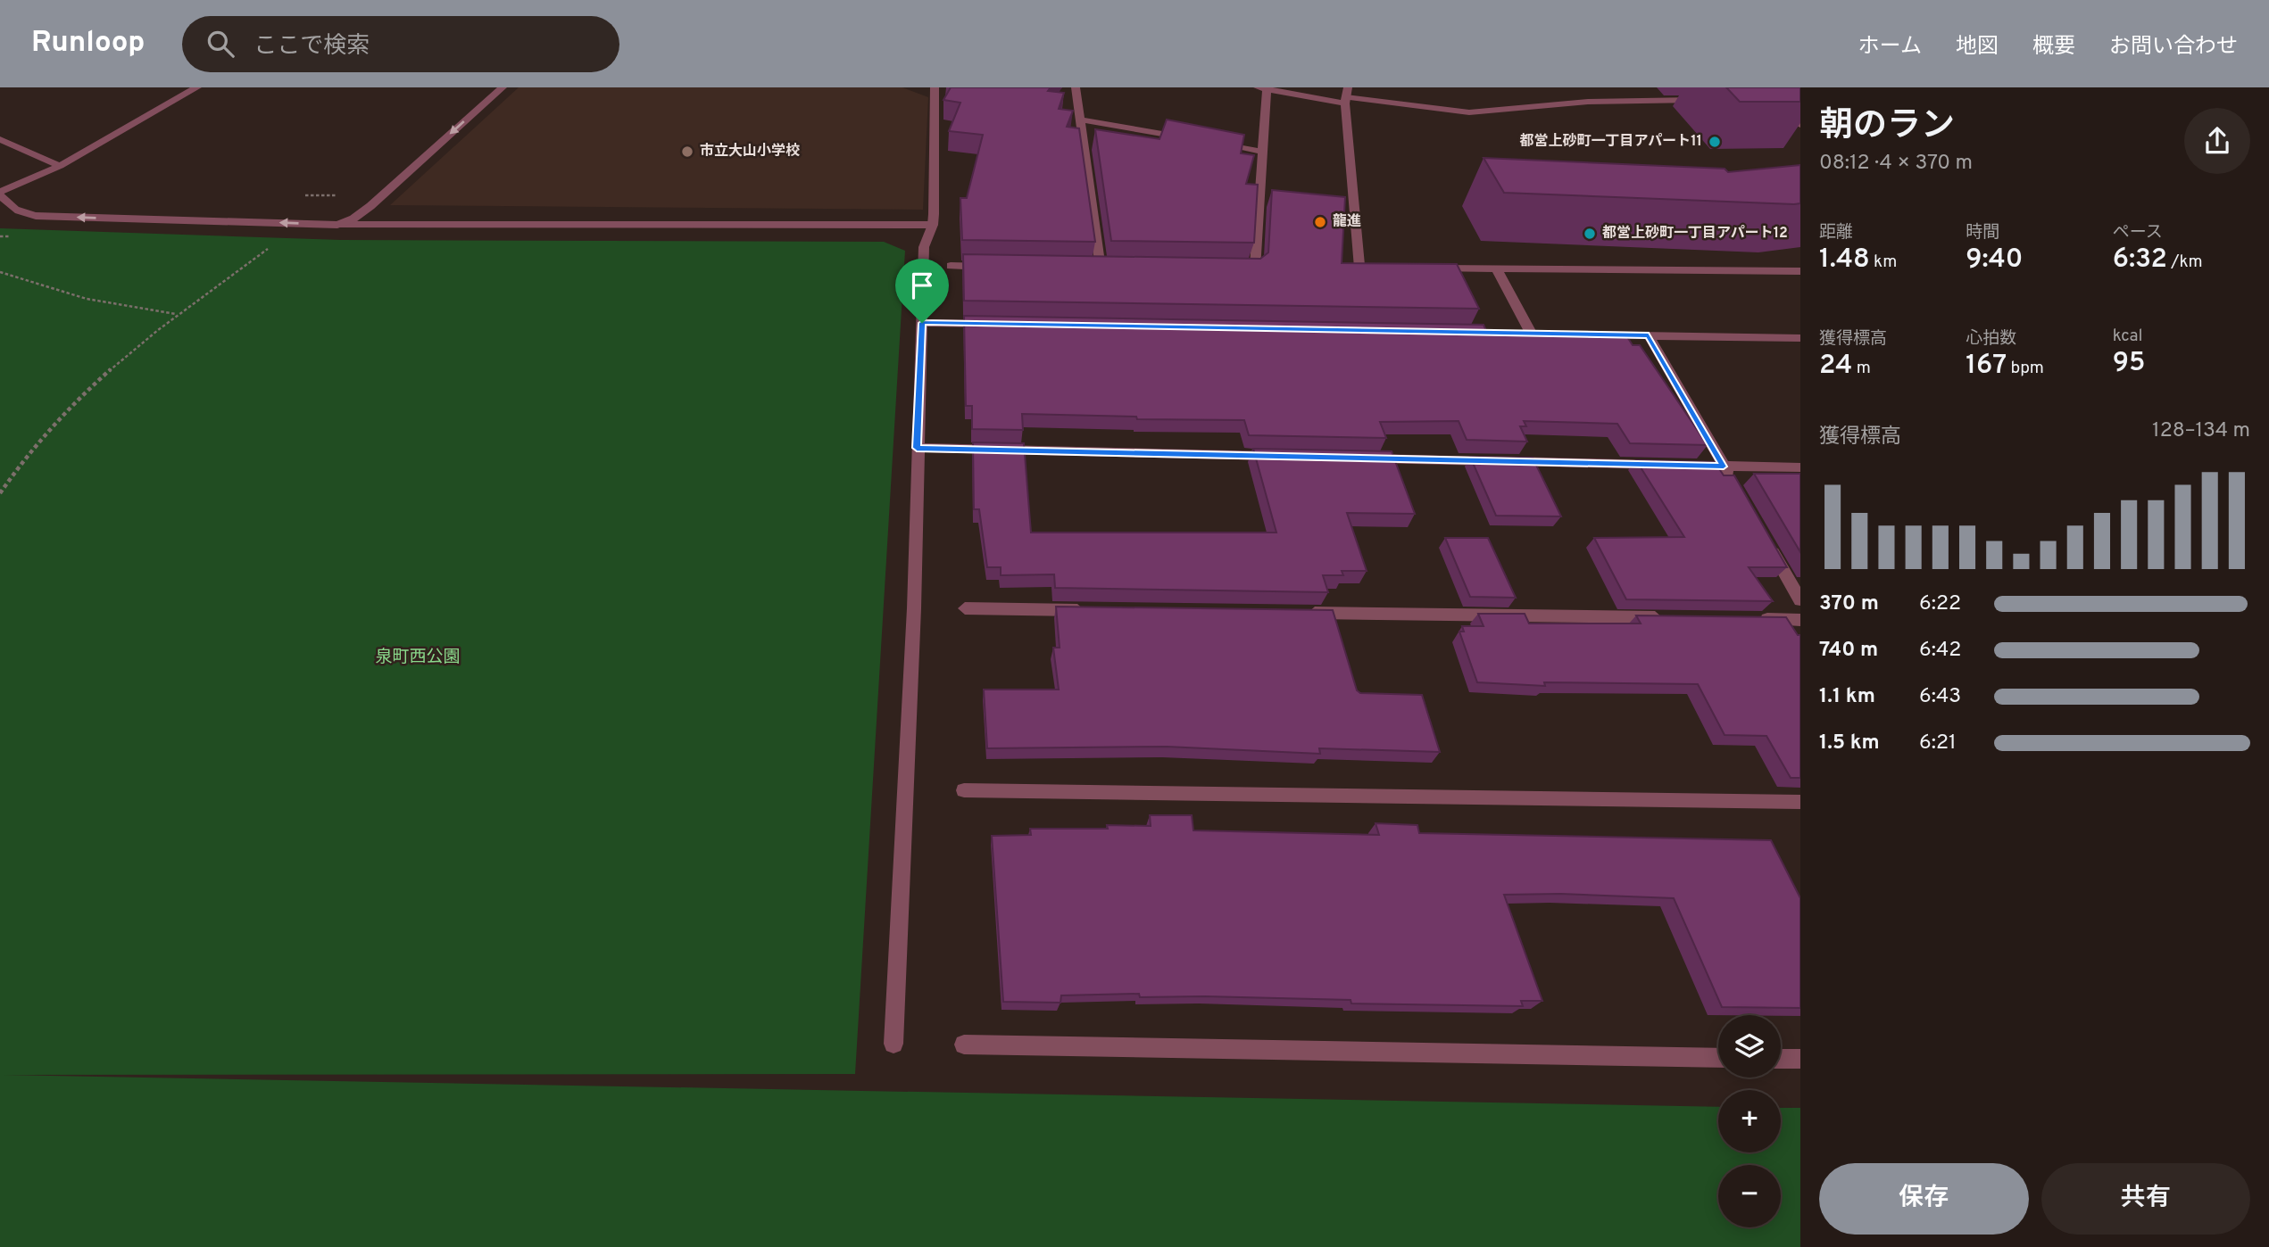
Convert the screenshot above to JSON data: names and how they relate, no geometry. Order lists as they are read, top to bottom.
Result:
{
  "parks": ["泉町西公園"],
  "places": [
    "都営上砂町一丁目アパート11",
    "市立大山小学校",
    "龍進",
    "都営上砂町一丁目アパート12"
  ],
  "page": {
    "header": "Runloop",
    "search": "ここで検索",
    "nav": [
      "ホーム",
      "地図",
      "概要",
      "お問い合わせ"
    ],
    "heading": ["朝のラン", "08:12 · 4 × 370 m"],
    "stats": [
      ["距離", "1.48 km"],
      ["時間", "9:40"],
      ["ペース", "6:32 /km"],
      ["獲得標高", "24 m"],
      ["心拍数", "167 bpm"],
      ["kcal", "95"]
    ],
    "chart": ["獲得標高", "128–134 m"],
    "list": [
      {
        "name": "370 m",
        "note": "6:22"
      },
      {
        "name": "740 m",
        "note": "6:42"
      },
      {
        "name": "1.1 km",
        "note": "6:43"
      },
      {
        "name": "1.5 km",
        "note": "6:21"
      }
    ],
    "map_buttons": ["+", "−"],
    "buttons": ["保存", "共有"]
  }
}
